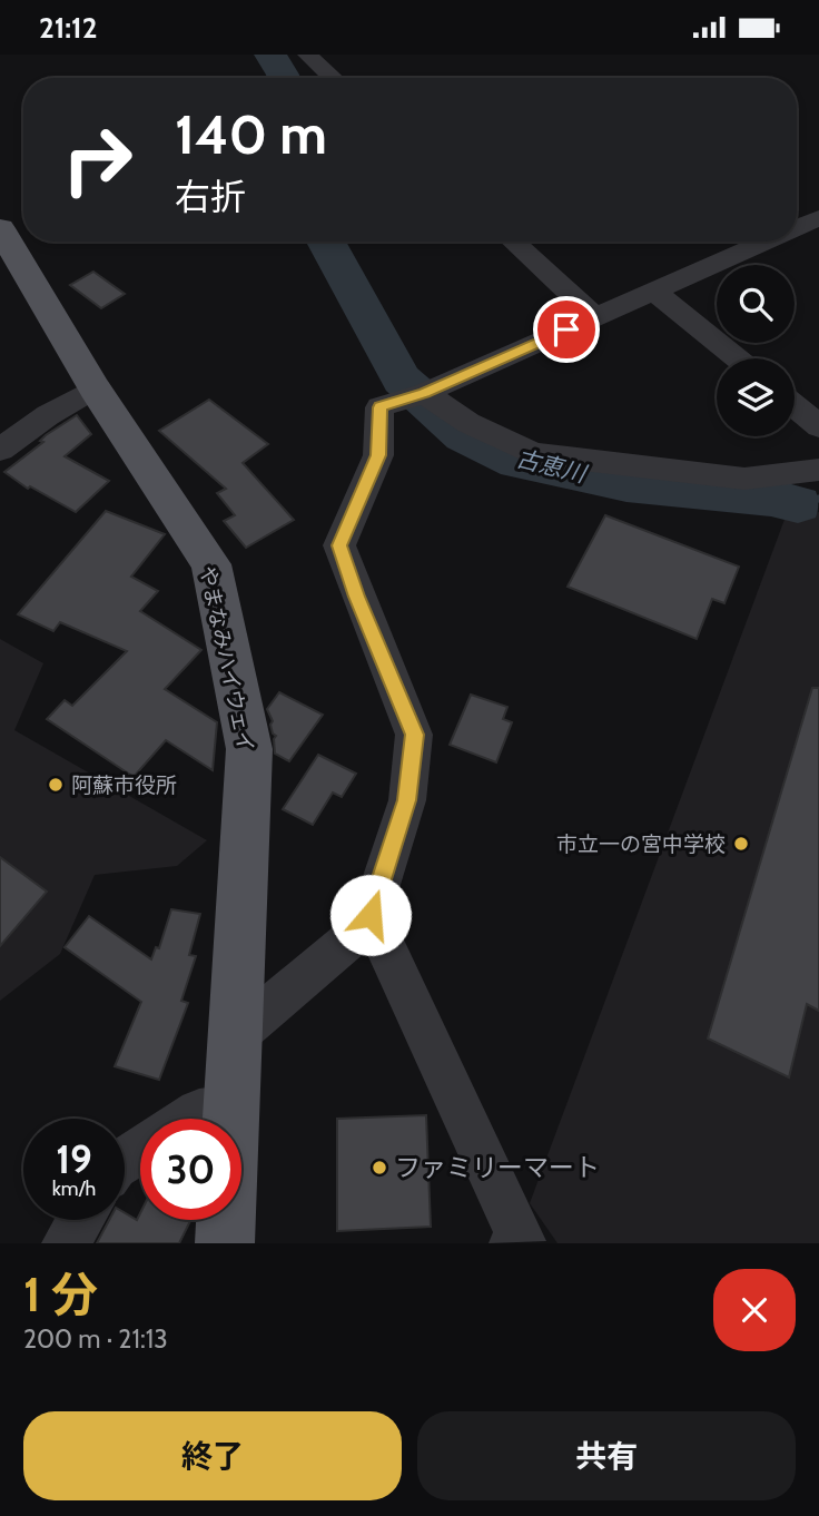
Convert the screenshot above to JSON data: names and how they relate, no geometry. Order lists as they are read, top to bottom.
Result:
{
  "streets": {
    "main road": ["やまなみハイウェイ"]
  },
  "water": ["古恵川"],
  "places": ["阿蘇市役所", "市立一の宮中学校", "ファミリーマート"],
  "page": {
    "status": "21:12",
    "turn": ["140 m", "右折"],
    "speed": "19 km/h",
    "limit": "30",
    "heading": ["1 分", "200 m · 21:13"],
    "buttons": ["終了", "共有"]
  }
}
